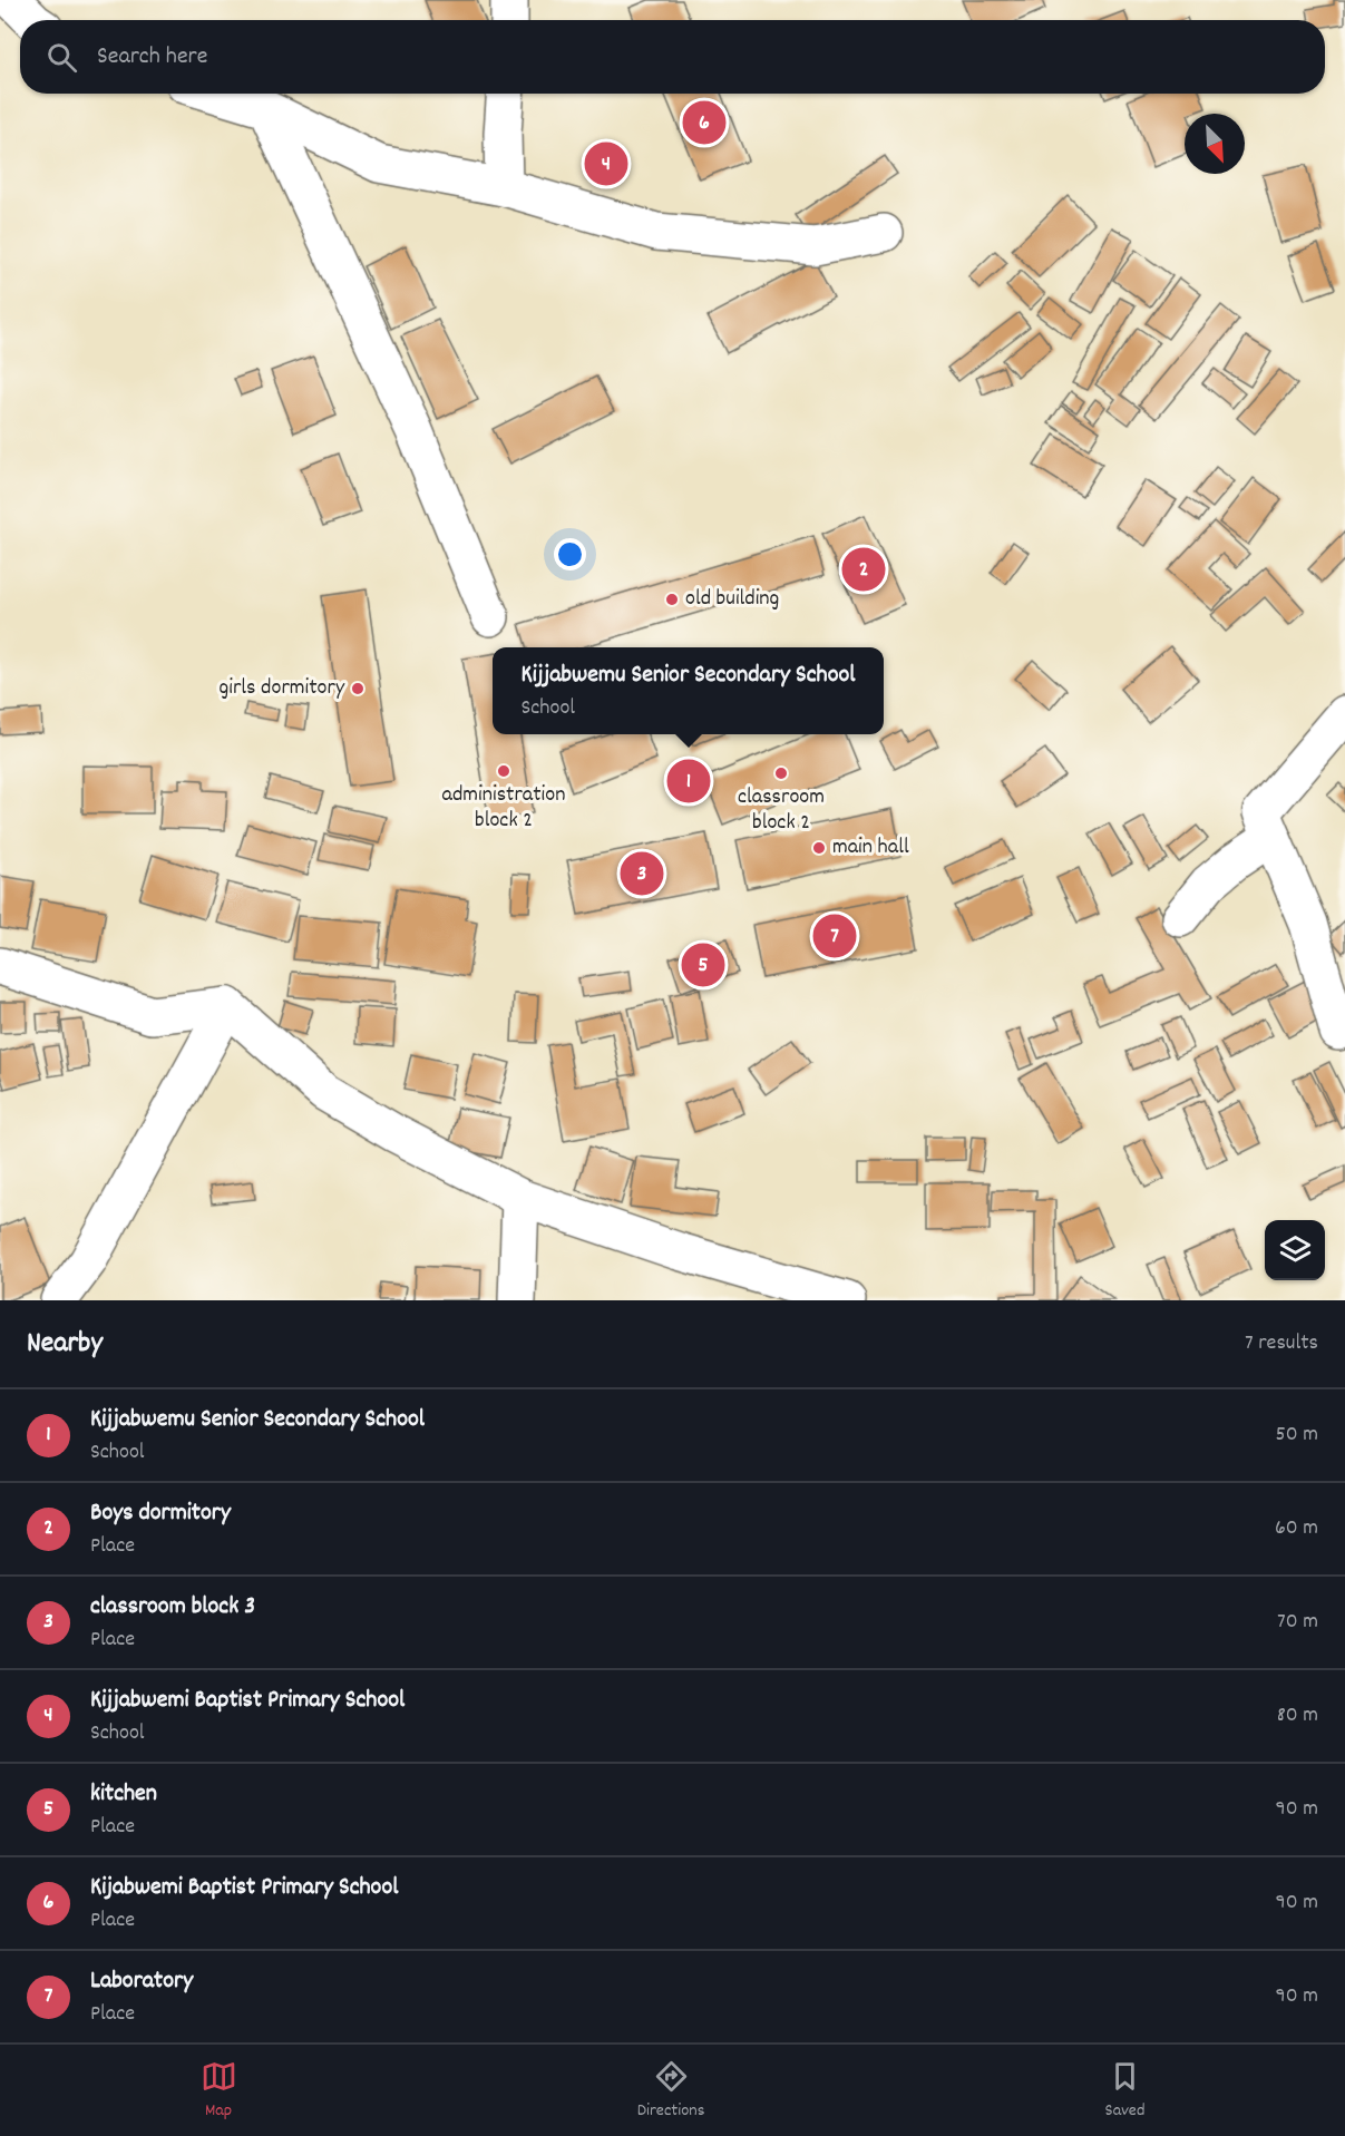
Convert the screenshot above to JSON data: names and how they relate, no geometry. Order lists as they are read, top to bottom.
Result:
{
  "places": [
    "old building",
    "girls dormitory",
    "administration block 2",
    "classroom block 2",
    "main hall"
  ],
  "north": "bottom right",
  "page": {
    "search": "Search here",
    "pins": [
      "6",
      "4",
      "2",
      "1",
      "3",
      "7",
      "5"
    ],
    "popup": ["Kijjabwemu Senior Secondary School", "School"],
    "heading": ["Nearby", "7 results"],
    "list": [
      {
        "mark": "1",
        "name": "Kijjabwemu Senior Secondary School",
        "note": "School",
        "value": "50 m"
      },
      {
        "mark": "2",
        "name": "Boys dormitory",
        "note": "Place",
        "value": "60 m"
      },
      {
        "mark": "3",
        "name": "classroom block 3",
        "note": "Place",
        "value": "70 m"
      },
      {
        "mark": "4",
        "name": "Kijjabwemi Baptist Primary School",
        "note": "School",
        "value": "80 m"
      },
      {
        "mark": "5",
        "name": "kitchen",
        "note": "Place",
        "value": "90 m"
      },
      {
        "mark": "6",
        "name": "Kijabwemi Baptist Primary School",
        "note": "Place",
        "value": "90 m"
      },
      {
        "mark": "7",
        "name": "Laboratory",
        "note": "Place",
        "value": "90 m"
      }
    ],
    "nav": ["Map", "Directions", "Saved"]
  }
}
